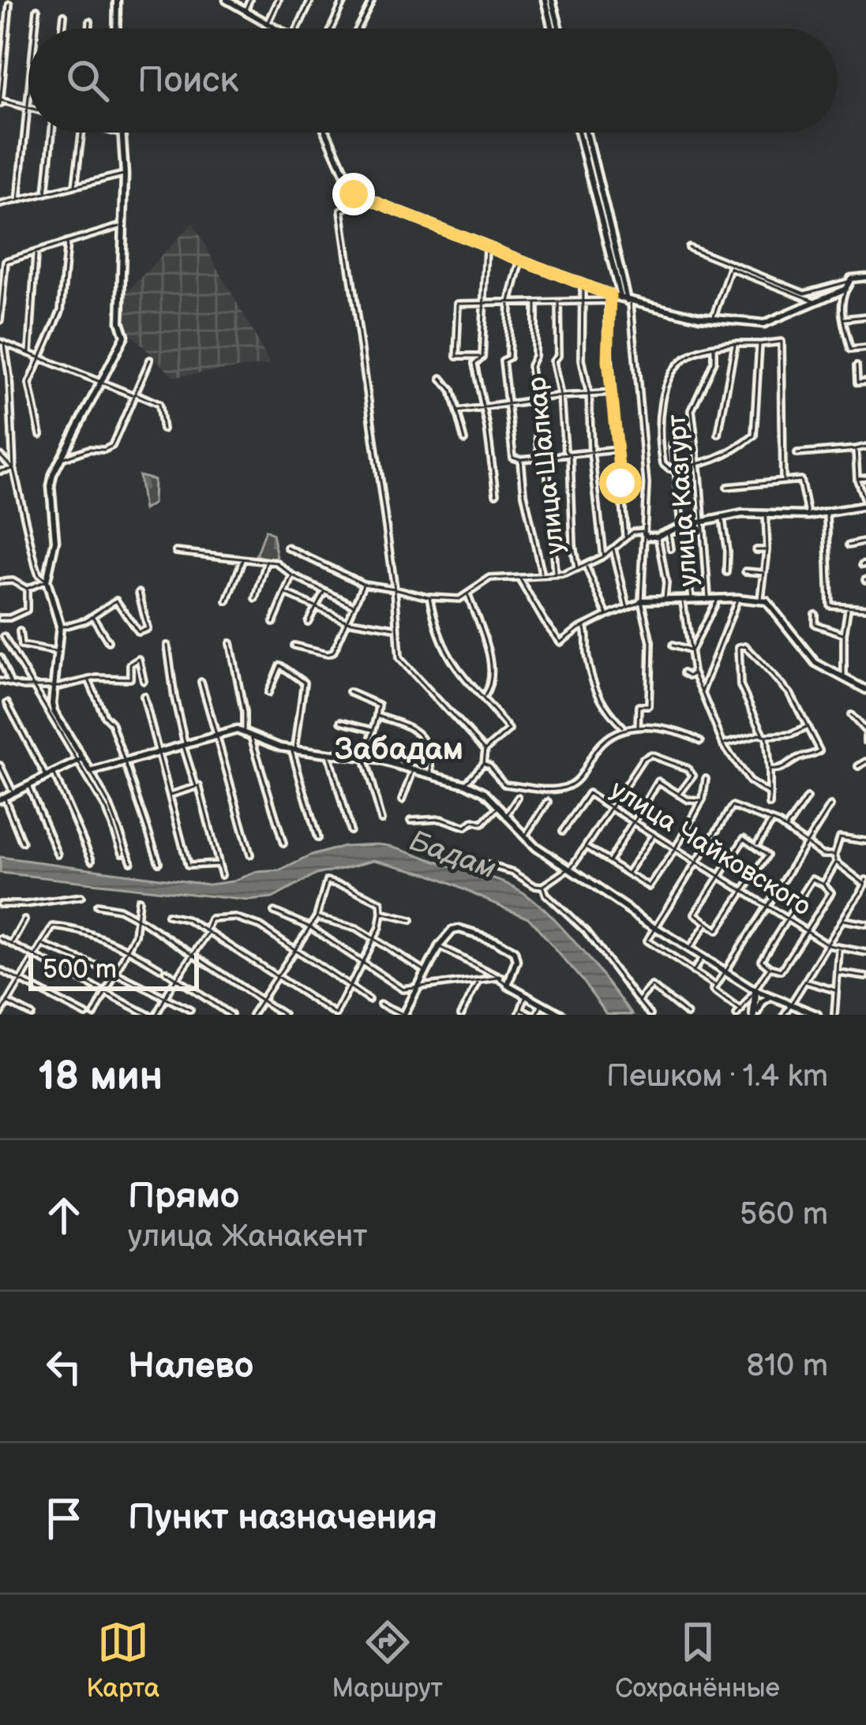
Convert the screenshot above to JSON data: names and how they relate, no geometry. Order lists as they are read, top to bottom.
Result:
{
  "streets": {
    "street": ["улица Шалкар", "улица Казгурт", "улица Чайковского"]
  },
  "districts": ["Забадам"],
  "water": ["Бадам"],
  "scale_bar": "500 m",
  "page": {
    "search": "Поиск",
    "scale": "500 m",
    "heading": ["18 мин", "Пешком · 1.4 km"],
    "list": [
      ["Прямо", "улица Жанакент", "560 m"],
      ["Налево", "810 m"],
      "Пункт назначения"
    ],
    "nav": ["Карта", "Маршрут", "Сохранённые"]
  }
}
